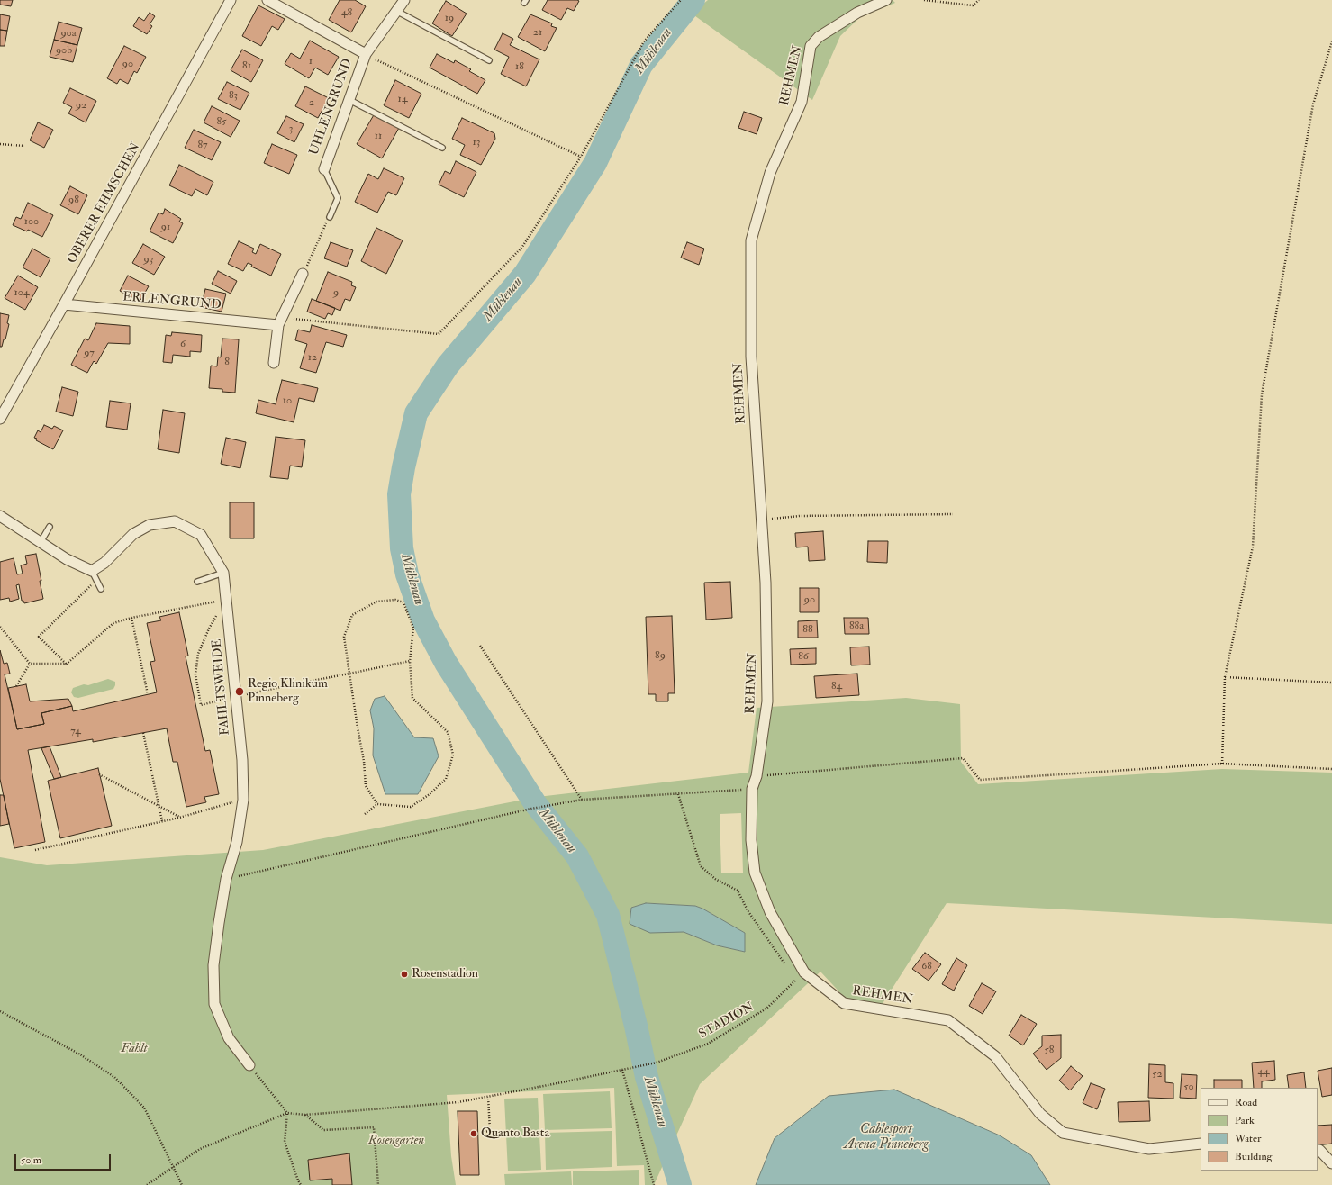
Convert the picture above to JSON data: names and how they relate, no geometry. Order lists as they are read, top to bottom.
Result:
{
  "streets": {
    "street": [
      "REHMEN",
      "UHLENGRUND",
      "OBERER EHMSCHEN",
      "ERLENGRUND",
      "FAHLTSWEIDE"
    ],
    "path": ["STADION"]
  },
  "crossings": [
    ["OBERER EHMSCHEN", "ERLENGRUND"]
  ],
  "water": ["Mühlenau", "Cablesport Arena Pinneberg"],
  "parks": ["Fahlt", "Rosengarten"],
  "places": ["Regio Klinikum Pinneberg", "Rosenstadion", "Quanto Basta"],
  "house_numbers": [
    "48",
    "19",
    "21",
    "90a",
    "90b",
    "1",
    "90",
    "81",
    "18",
    "83",
    "14",
    "2",
    "92",
    "85",
    "3",
    "11",
    "13",
    "87",
    "98",
    "100",
    "91",
    "93",
    "104",
    "9",
    "6",
    "97",
    "12",
    "8",
    "10",
    "90",
    "88a",
    "88",
    "89",
    "86",
    "84",
    "74",
    "68",
    "58",
    "44",
    "52",
    "50"
  ],
  "legend": [
    "Road",
    "Park",
    "Water",
    "Building"
  ],
  "scale_bar": "50 m"
}
